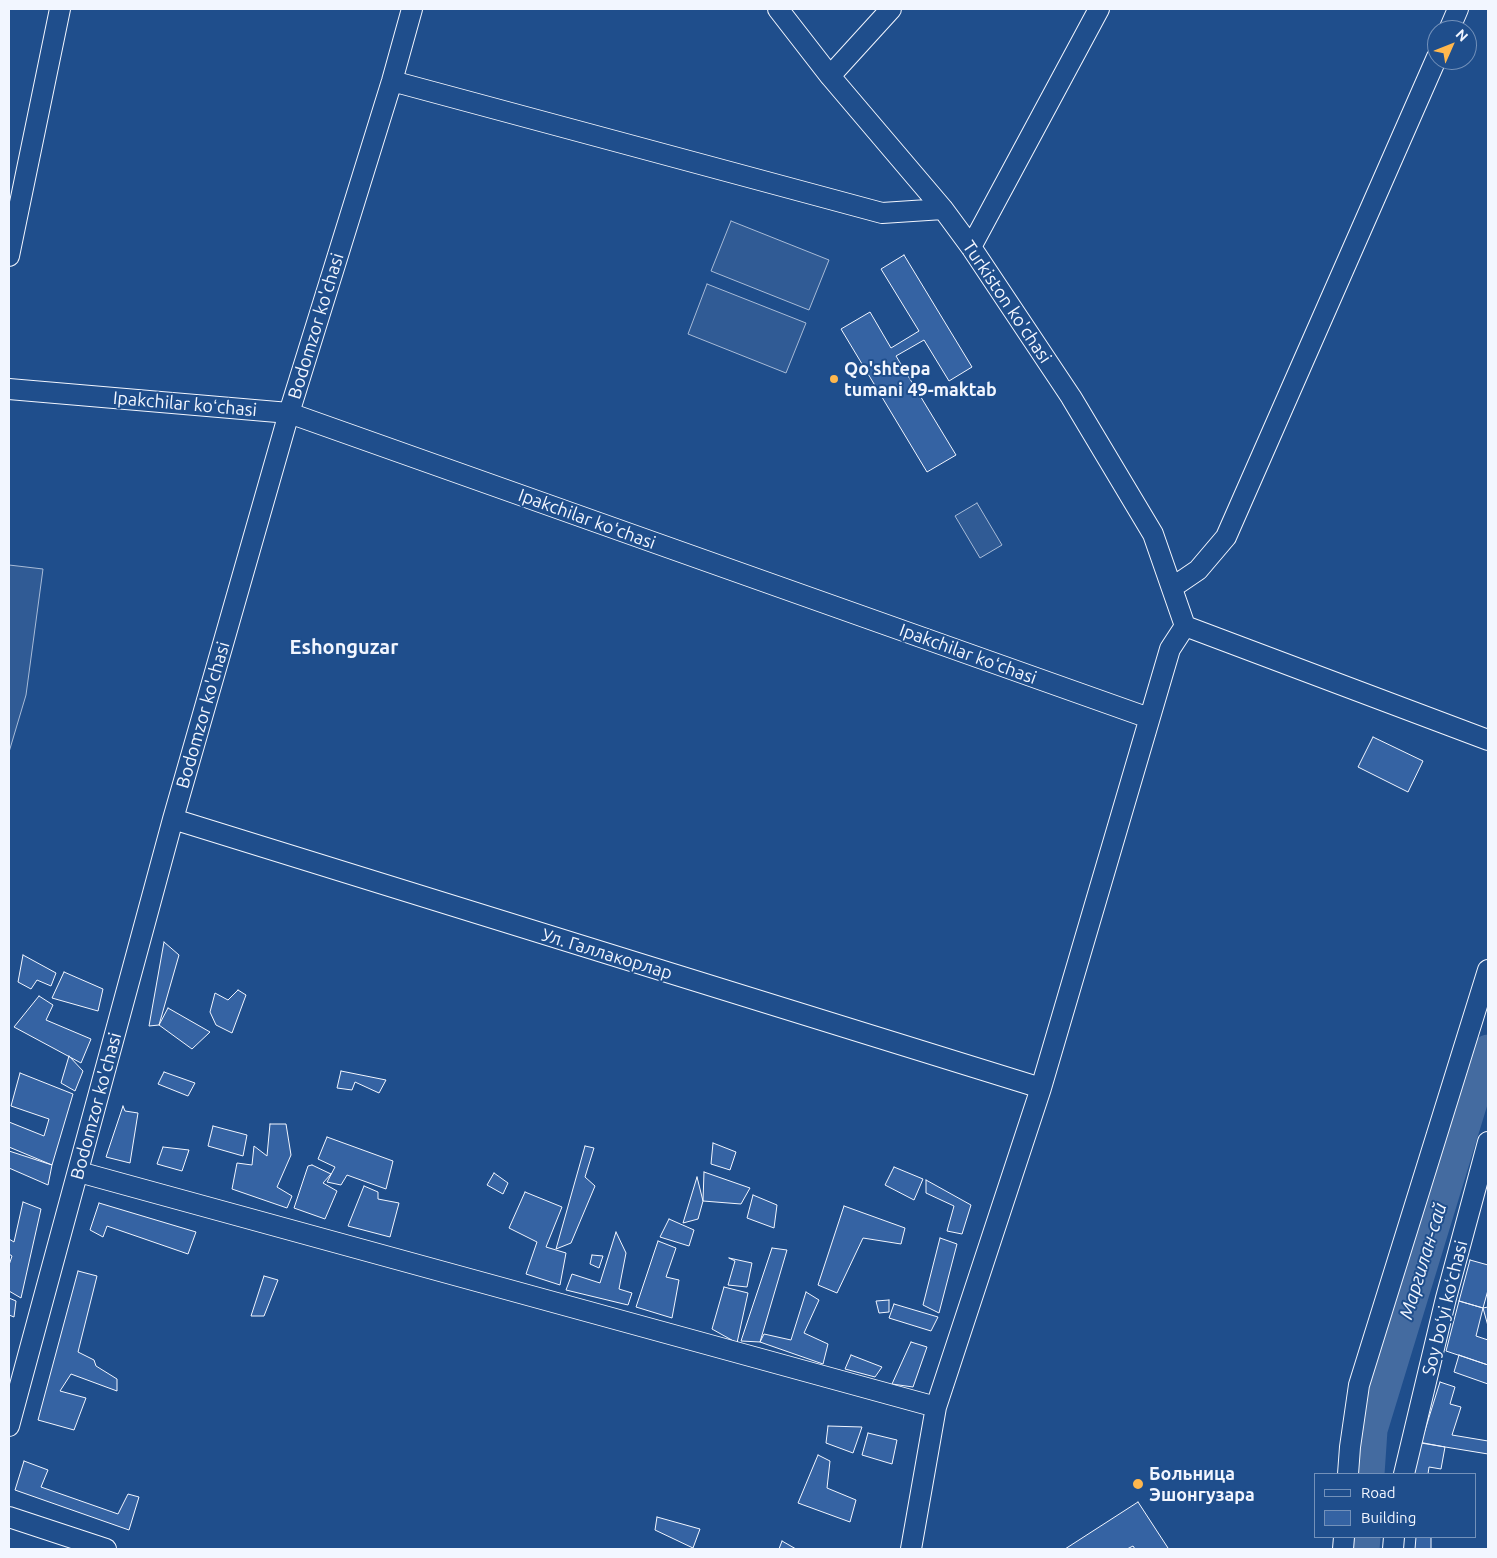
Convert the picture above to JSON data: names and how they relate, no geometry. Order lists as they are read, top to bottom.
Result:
{
  "streets": {
    "street": [
      "Turkiston ko'chasi",
      "Bodomzor ko'chasi",
      "Ipakchilar koʻchasi",
      "Ул. Галлакорлар",
      "Soy boʻyi koʻchasi"
    ]
  },
  "crossings": [
    ["Bodomzor ko'chasi", "Ipakchilar koʻchasi"],
    ["Bodomzor ko'chasi", "Ул. Галлакорлар"]
  ],
  "districts": ["Eshonguzar"],
  "water": ["Маргилан-сай"],
  "places": ["Qo'shtepa tumani 49-maktab", "Больница Эшонгузара"],
  "legend": ["Road", "Building"],
  "north": "top right"
}
